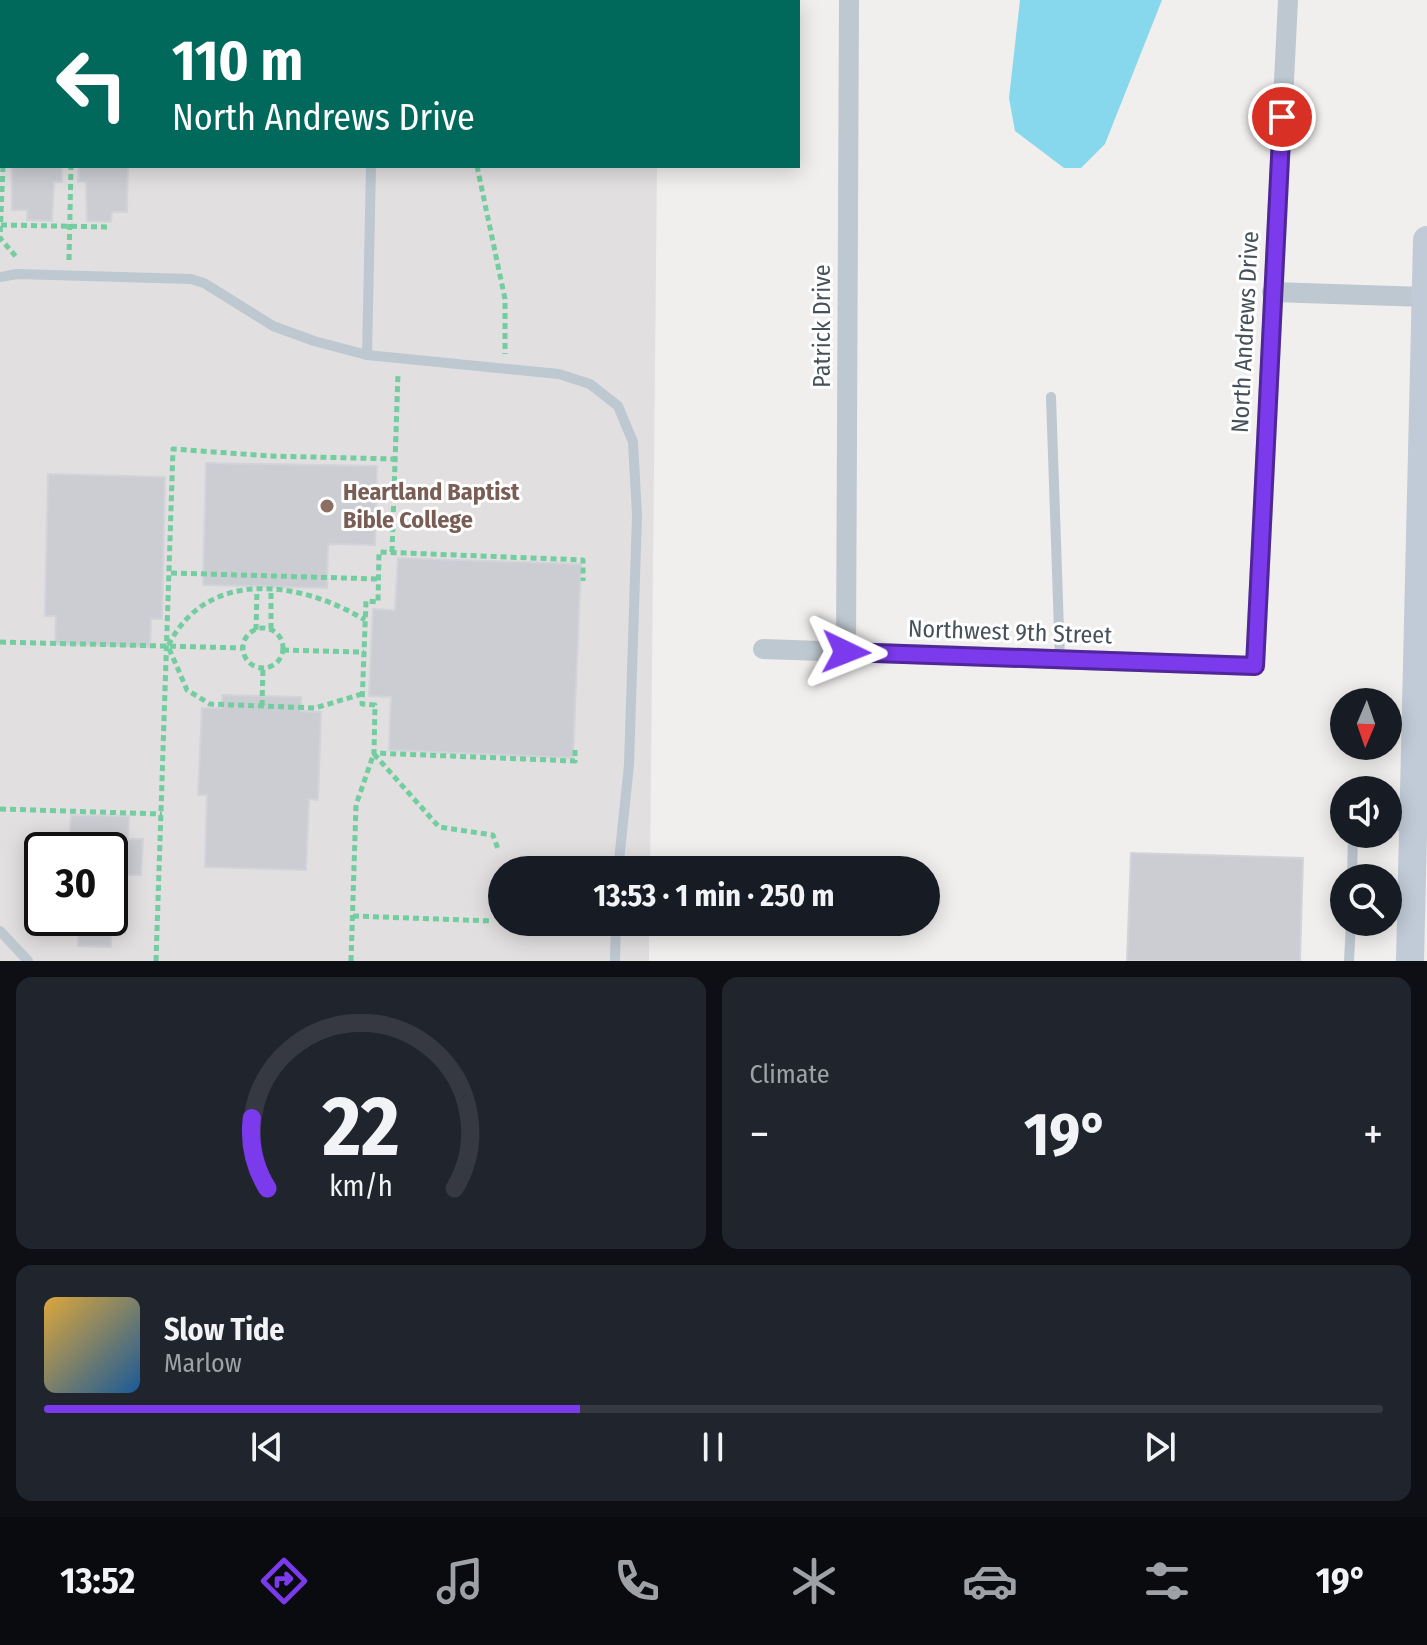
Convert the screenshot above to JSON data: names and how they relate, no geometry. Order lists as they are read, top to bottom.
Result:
{
  "streets": {
    "street": ["Patrick Drive", "North Andrews Drive", "Northwest 9th Street"]
  },
  "crossings": [
    ["Patrick Drive", "Northwest 9th Street"],
    ["North Andrews Drive", "Northwest 9th Street"]
  ],
  "places": ["Heartland Baptist Bible College"],
  "north": "bottom",
  "page": {
    "turn": ["110 m", "North Andrews Drive"],
    "limit": "30",
    "trip": "13:53 · 1 min · 250 m",
    "tile": "Climate",
    "heat": ["−", "19°", "+"],
    "song": ["Slow Tide", "Marlow"],
    "tabs": ["13:52", "19°"],
    "gauge": ["22", "km/h"]
  }
}
